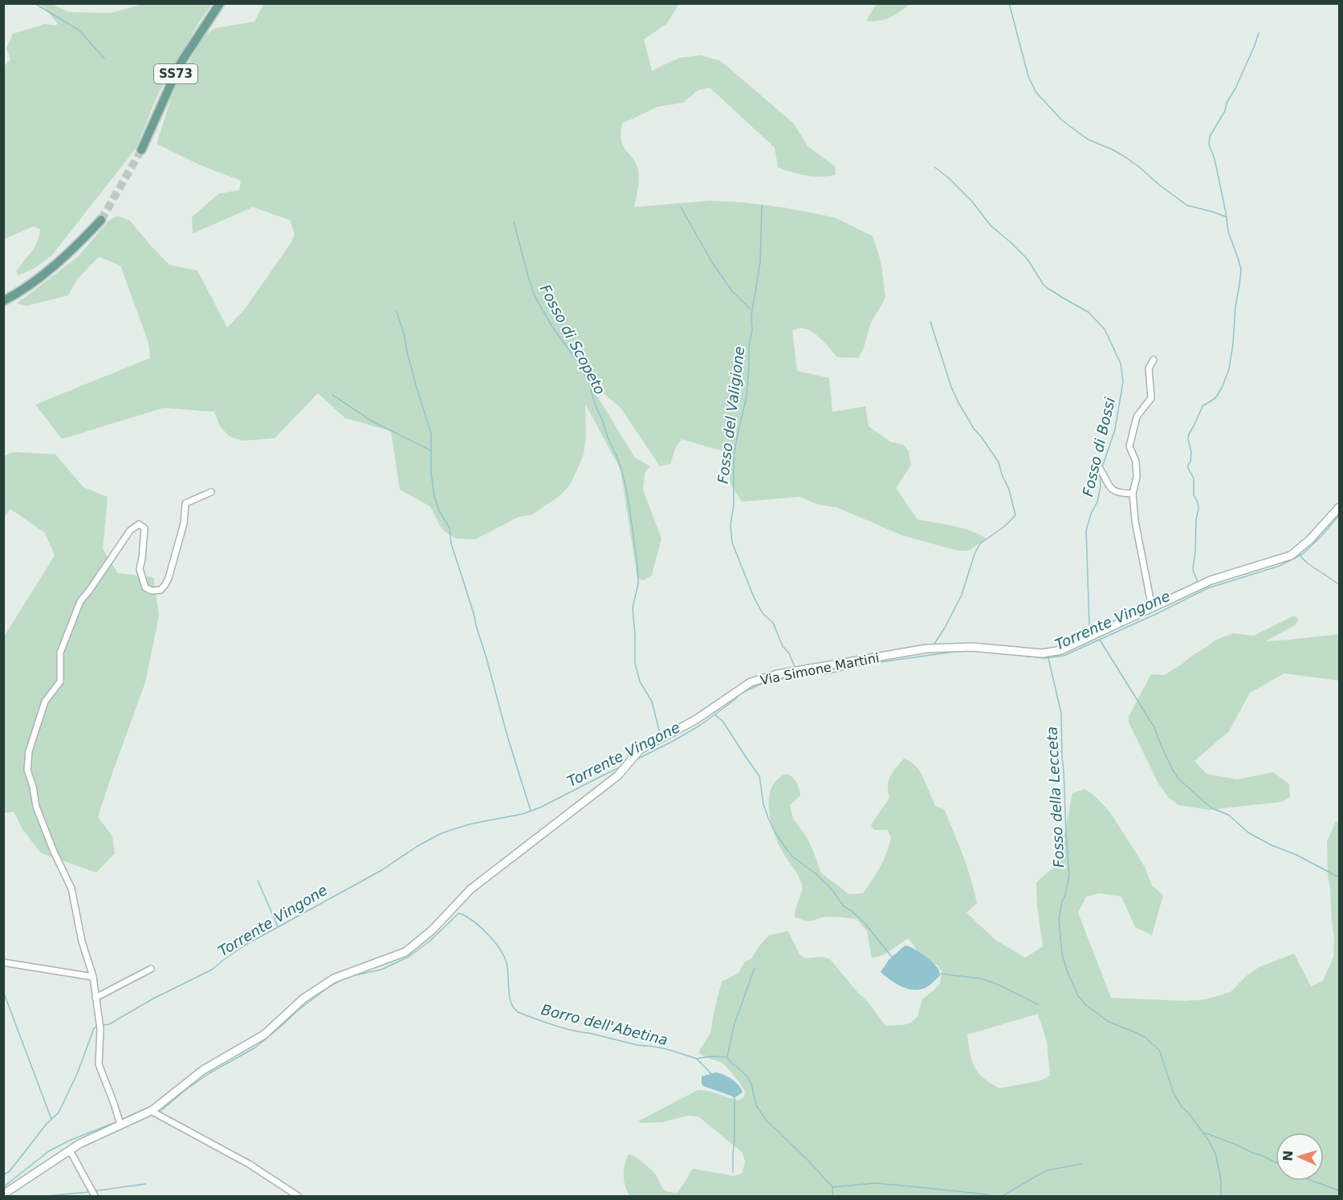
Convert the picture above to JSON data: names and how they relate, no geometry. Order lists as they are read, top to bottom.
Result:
{
  "streets": {
    "main road": ["SS73"],
    "street": ["Via Simone Martini"]
  },
  "water": [
    "Fosso di Scopeto",
    "Fosso del Valigione",
    "Fosso di Bossi",
    "Torrente Vingone",
    "Fosso della Lecceta",
    "Borro dell'Abetina"
  ],
  "north": "left"
}
